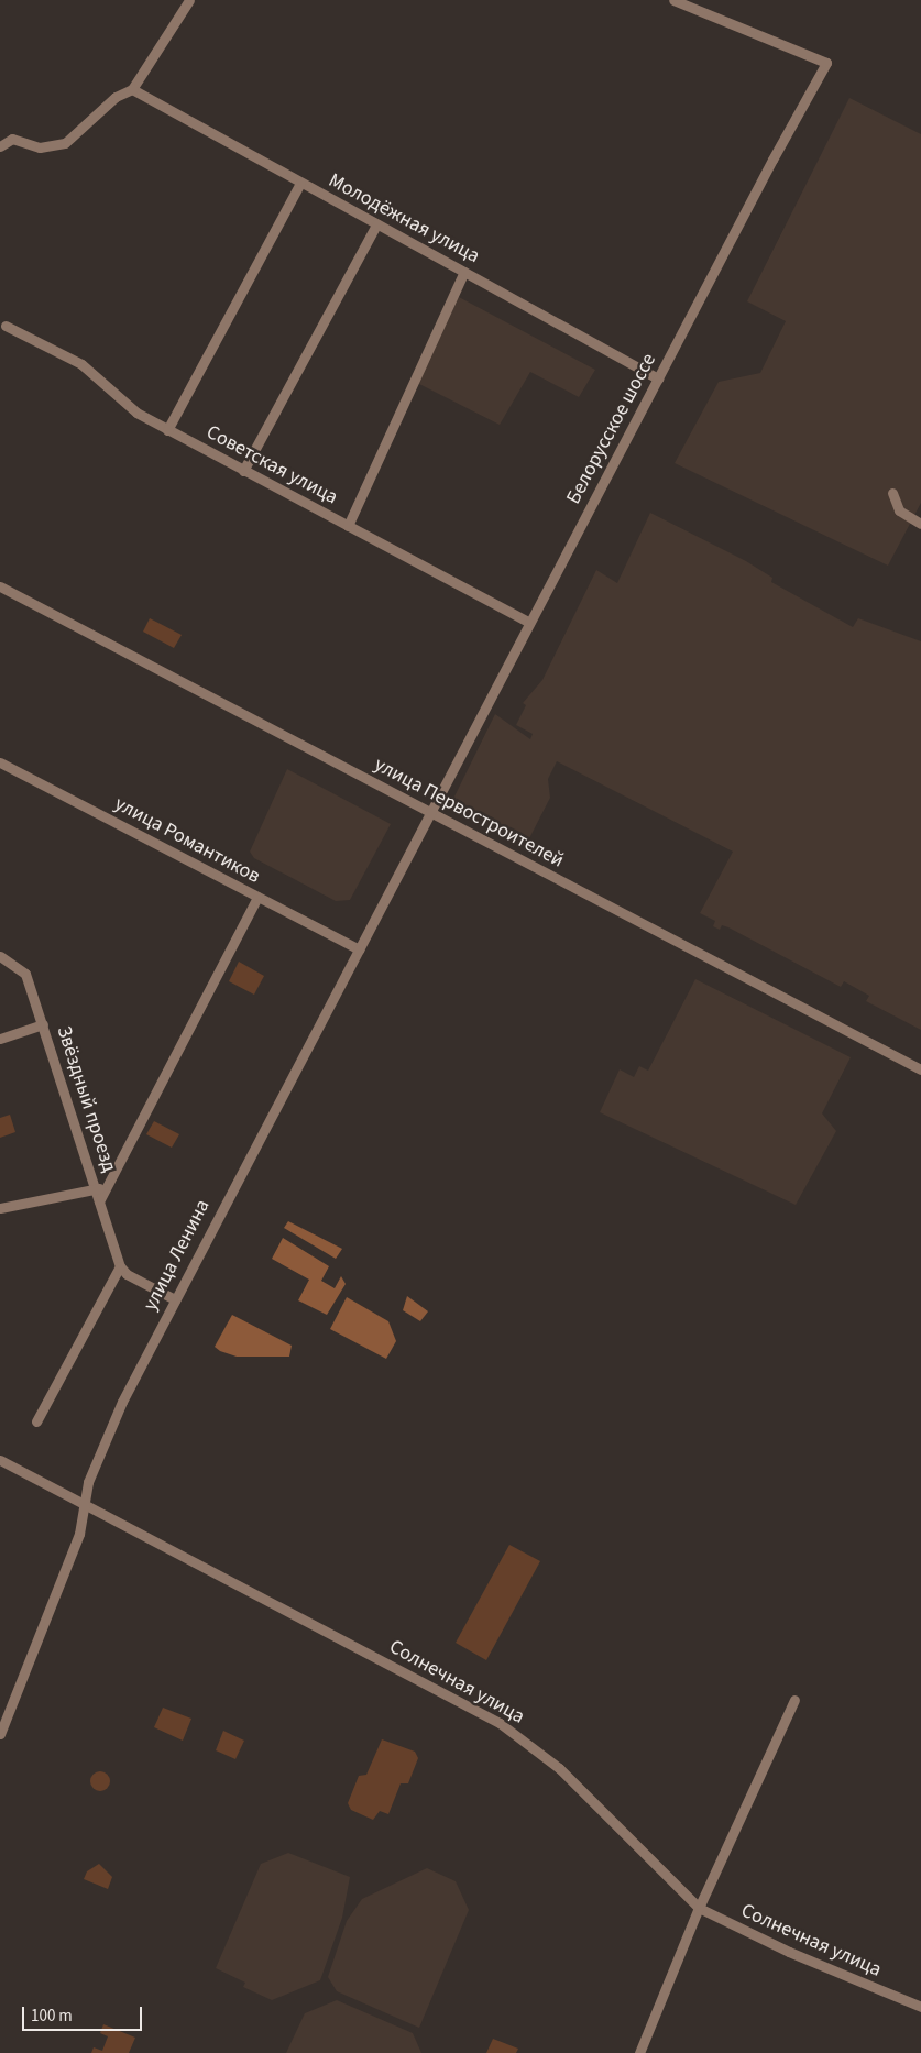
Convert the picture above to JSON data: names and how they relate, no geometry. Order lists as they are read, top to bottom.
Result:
{
  "streets": {
    "street": [
      "Молодёжная улица",
      "Белорусское шоссе",
      "Советская улица",
      "улица Первостроителей",
      "улица Романтиков",
      "Звёздный проезд",
      "улица Ленина",
      "Солнечная улица"
    ]
  },
  "crossings": [
    ["Молодёжная улица", "Белорусское шоссе"],
    ["Белорусское шоссе", "Советская улица"],
    ["Белорусское шоссе", "улица Первостроителей"],
    ["Белорусское шоссе", "улица Ленина"],
    ["улица Первостроителей", "улица Ленина"],
    ["улица Романтиков", "улица Ленина"],
    ["улица Ленина", "Солнечная улица"]
  ],
  "scale_bar": "100 m"
}
